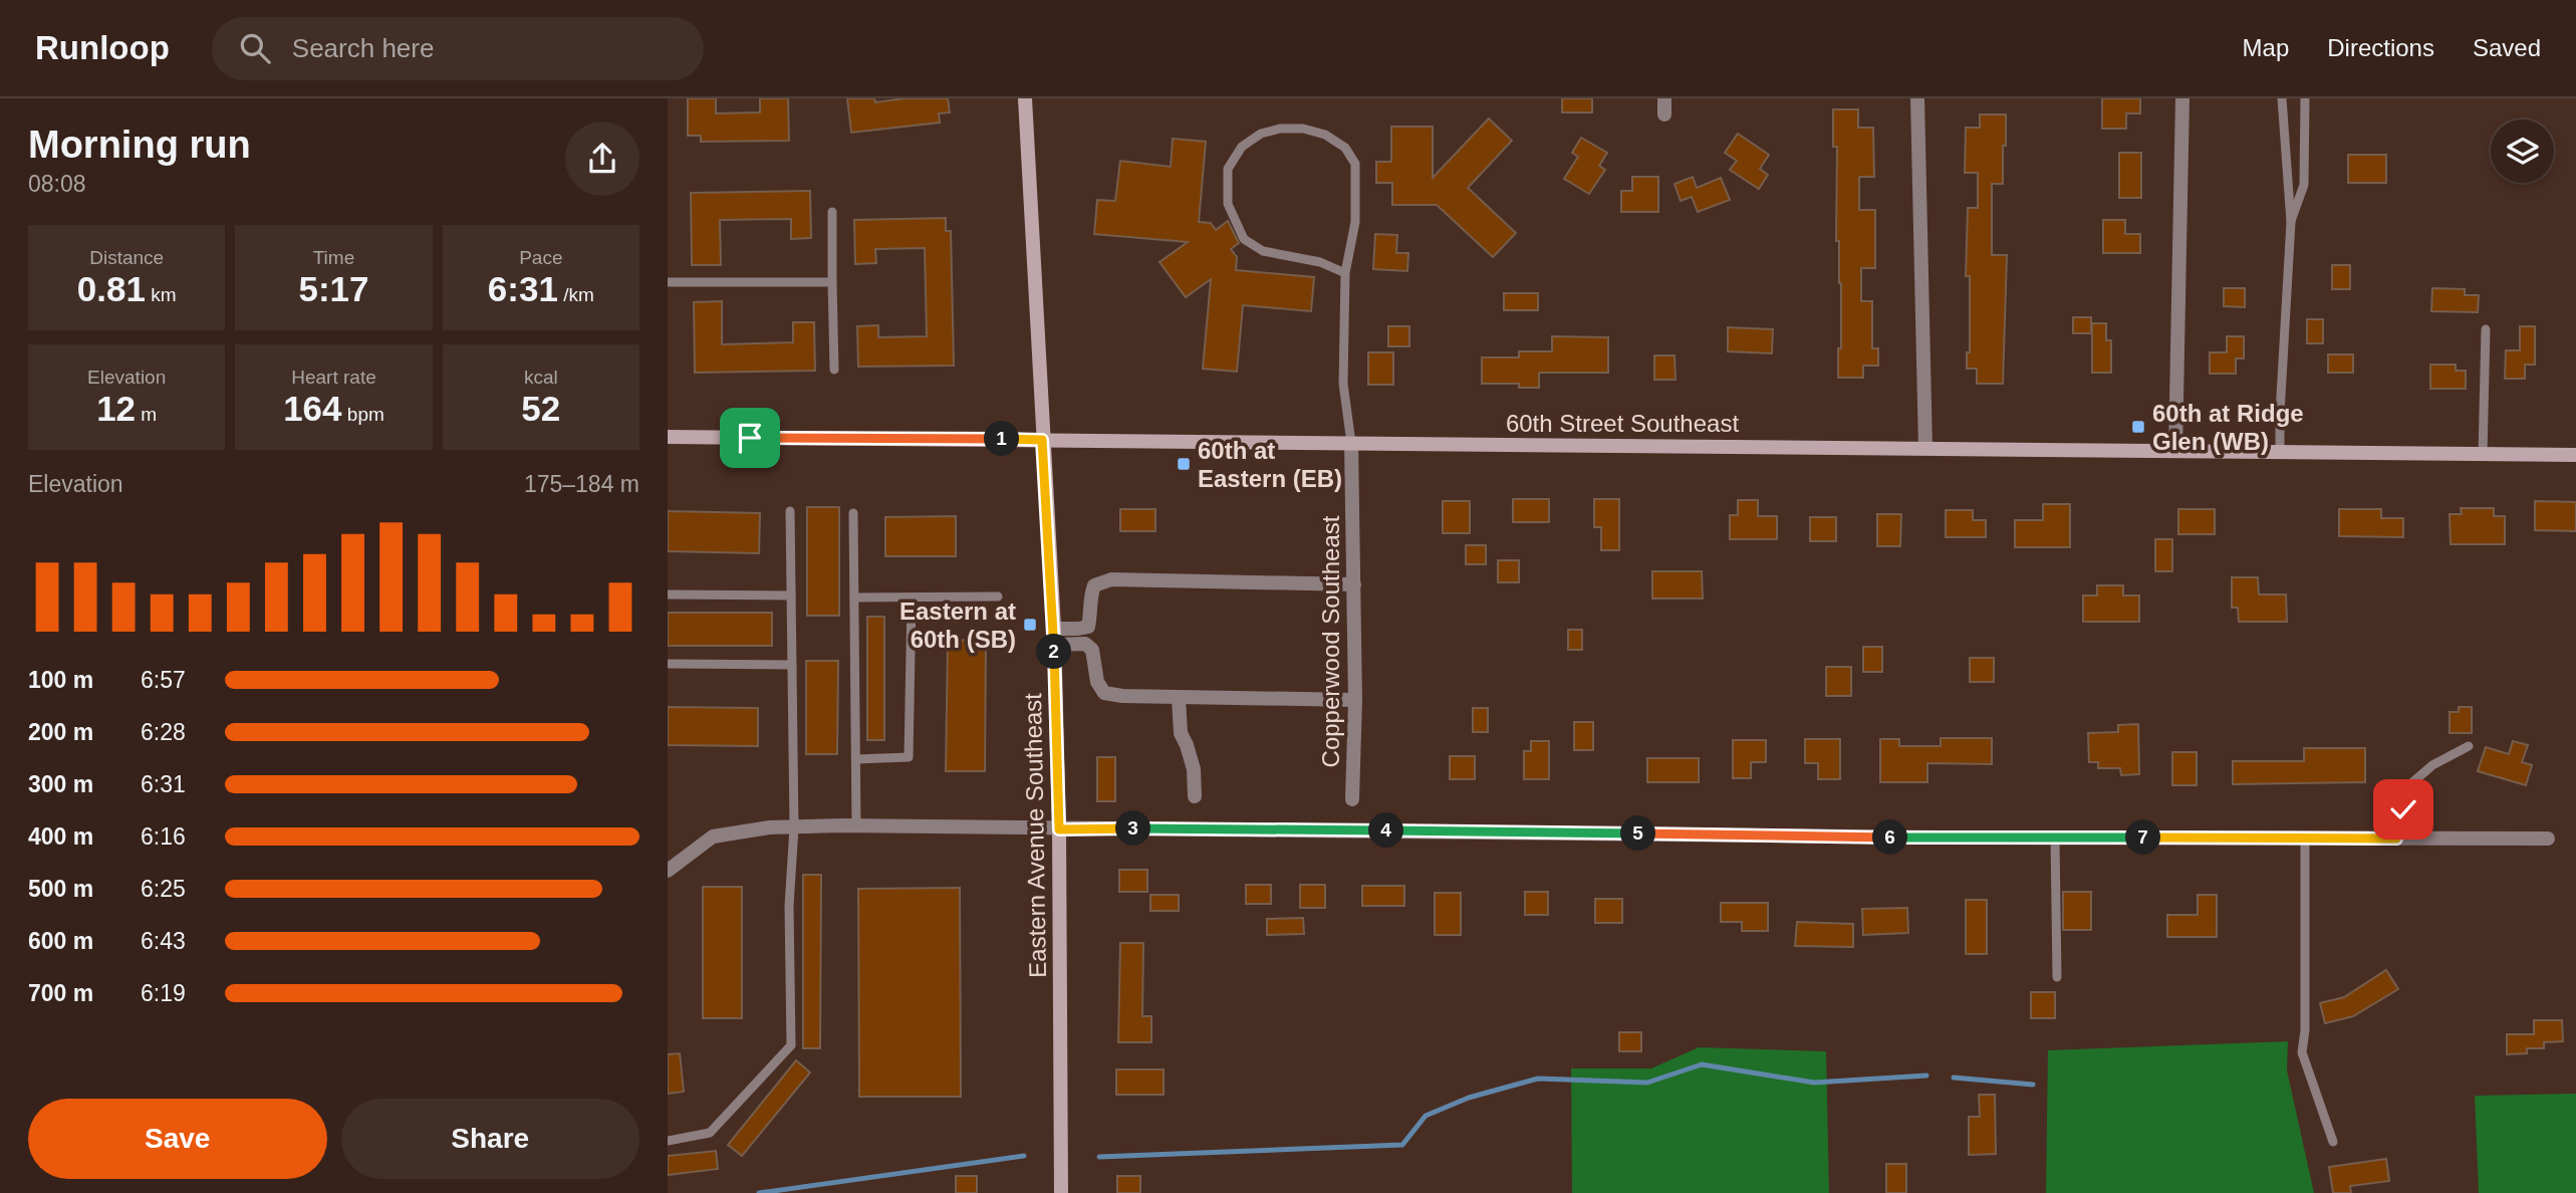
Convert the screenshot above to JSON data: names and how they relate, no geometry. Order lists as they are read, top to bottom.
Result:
{
  "streets": {
    "main road": ["60th Street Southeast", "Eastern Avenue Southeast"],
    "street": ["Copperwood Southeast"]
  },
  "crossings": [
    ["60th Street Southeast", "Copperwood Southeast"],
    ["60th Street Southeast", "Eastern Avenue Southeast"]
  ],
  "places": {
    "transit": ["60th at Ridge Glen (WB)", "60th at Eastern (EB)", "Eastern at 60th (SB)"]
  },
  "page": {
    "header": "Runloop",
    "search": "Search here",
    "nav": ["Map", "Directions", "Saved"],
    "heading": ["Morning run", "08:08"],
    "stats": [
      ["Distance", "0.81 km"],
      ["Time", "5:17"],
      ["Pace", "6:31 /km"],
      ["Elevation", "12 m"],
      ["Heart rate", "164 bpm"],
      ["kcal", "52"]
    ],
    "pins": [
      "1",
      "2",
      "3",
      "4",
      "5",
      "6",
      "7"
    ],
    "chart": ["Elevation", "175–184 m"],
    "list": [
      {
        "name": "100 m",
        "note": "6:57"
      },
      {
        "name": "200 m",
        "note": "6:28"
      },
      {
        "name": "300 m",
        "note": "6:31"
      },
      {
        "name": "400 m",
        "note": "6:16"
      },
      {
        "name": "500 m",
        "note": "6:25"
      },
      {
        "name": "600 m",
        "note": "6:43"
      },
      {
        "name": "700 m",
        "note": "6:19"
      }
    ],
    "buttons": ["Save", "Share"]
  }
}
